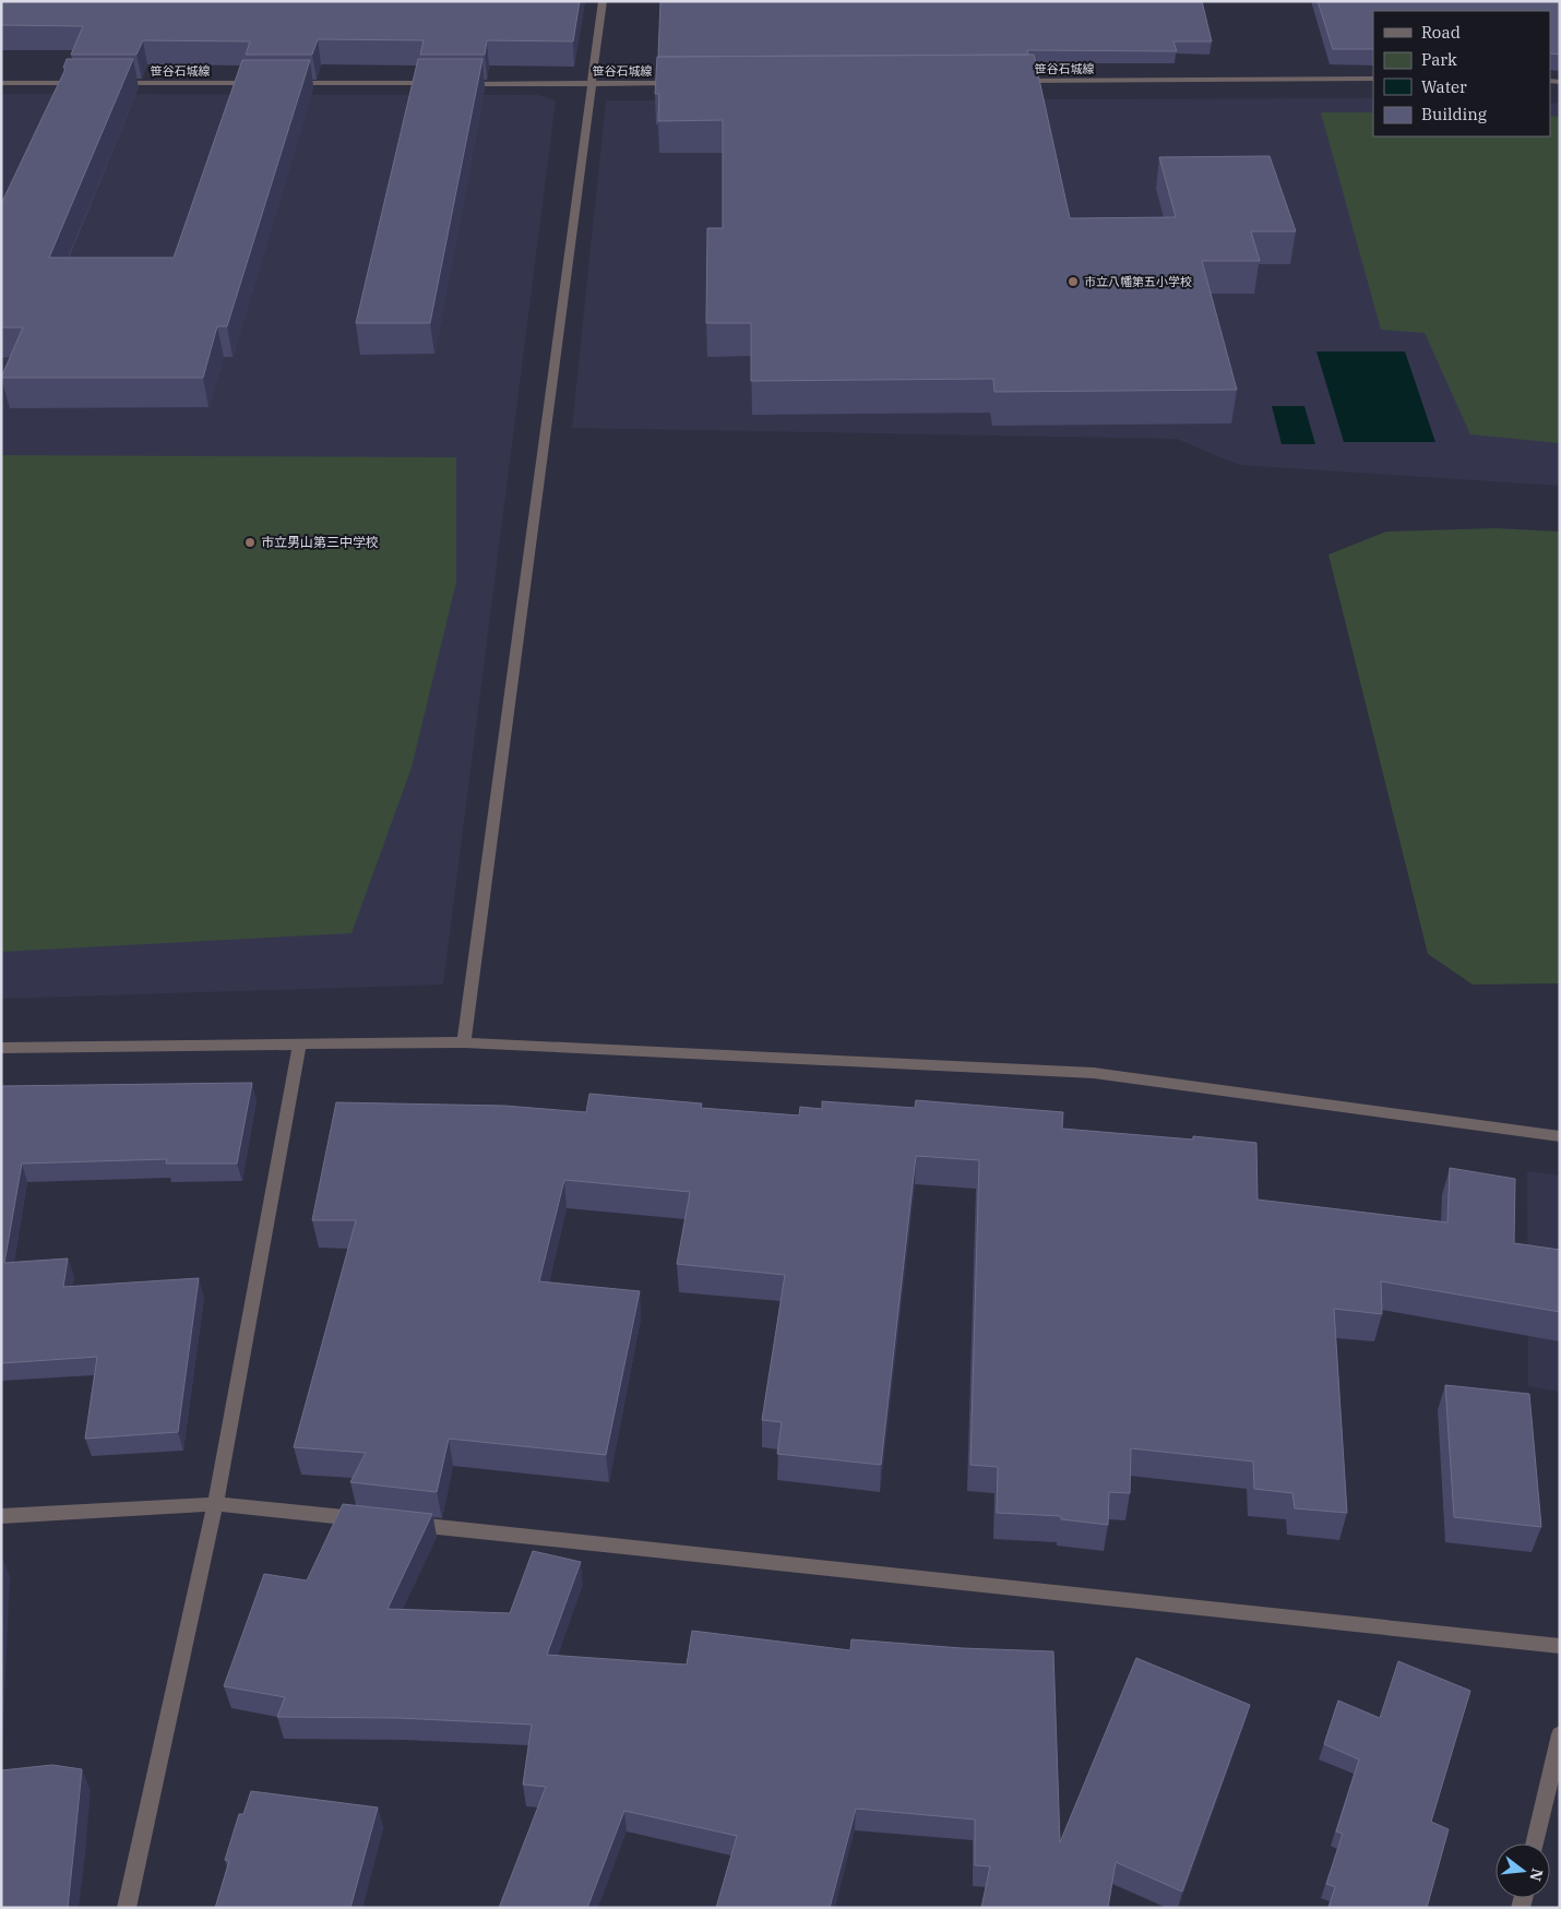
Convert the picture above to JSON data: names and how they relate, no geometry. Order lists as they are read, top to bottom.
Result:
{
  "streets": {
    "street": ["笹谷石城線"]
  },
  "places": ["市立八幡第五小学校", "市立男山第三中学校"],
  "legend": [
    "Road",
    "Park",
    "Water",
    "Building"
  ],
  "north": "right"
}
